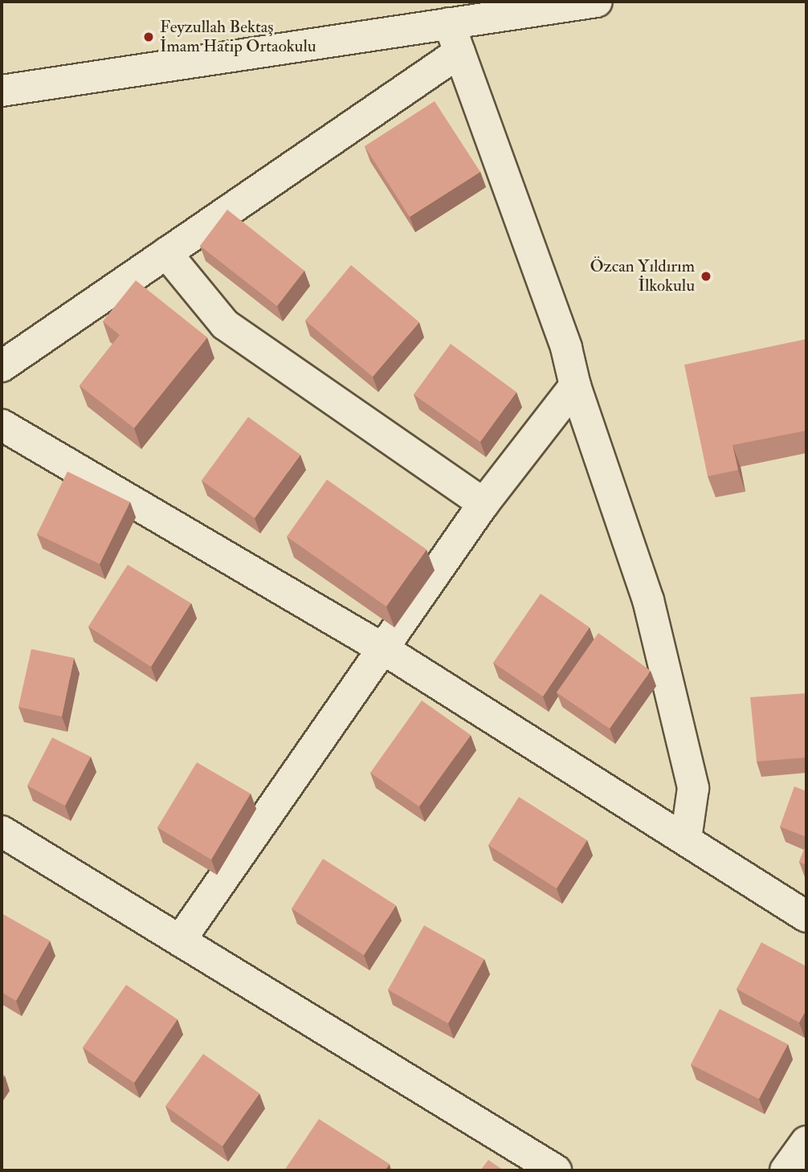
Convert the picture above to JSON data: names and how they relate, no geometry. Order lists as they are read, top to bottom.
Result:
{
  "places": ["Feyzullah Bektaş İmam Hatip Ortaokulu", "Özcan Yıldırım İlkokulu"]
}
